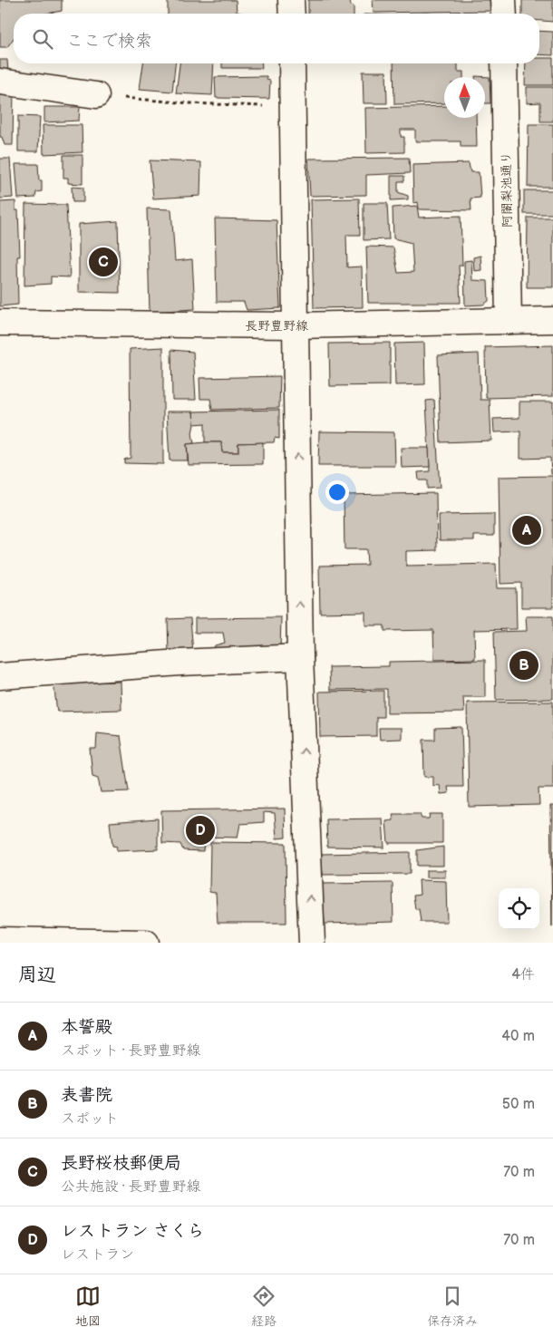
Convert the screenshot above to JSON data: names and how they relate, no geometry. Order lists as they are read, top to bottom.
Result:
{
  "streets": {
    "street": ["阿闍梨池通り", "長野豊野線"]
  },
  "crossings": [
    ["阿闍梨池通り", "長野豊野線"]
  ],
  "north": "top",
  "page": {
    "search": "ここで検索",
    "pins": [
      "C",
      "A",
      "B",
      "D"
    ],
    "heading": ["周辺", "4件"],
    "list": [
      {
        "mark": "A",
        "name": "本誓殿",
        "note": "スポット · 長野豊野線",
        "value": "40 m"
      },
      {
        "mark": "B",
        "name": "表書院",
        "note": "スポット",
        "value": "50 m"
      },
      {
        "mark": "C",
        "name": "長野桜枝郵便局",
        "note": "公共施設 · 長野豊野線",
        "value": "70 m"
      },
      {
        "mark": "D",
        "name": "レストラン さくら",
        "note": "レストラン",
        "value": "70 m"
      }
    ],
    "nav": ["地図", "経路", "保存済み"]
  }
}
